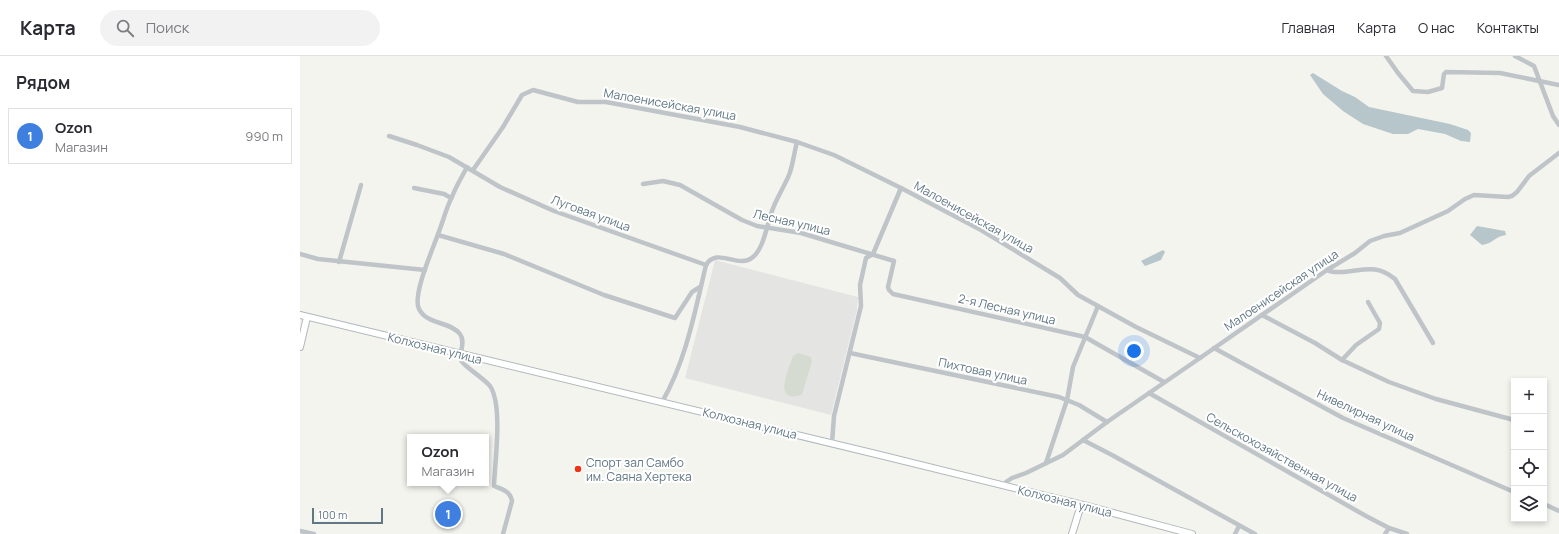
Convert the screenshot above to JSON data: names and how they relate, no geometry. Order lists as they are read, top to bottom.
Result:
{
  "streets": {
    "main road": ["Колхозная улица"],
    "street": [
      "Малоенисейская улица",
      "Луговая улица",
      "Лесная улица",
      "2-я Лесная улица",
      "Пихтовая улица",
      "Нивелирная улица",
      "Сельскохозяйственная улица"
    ]
  },
  "crossings": [
    ["Малоенисейская улица", "Луговая улица"],
    ["Малоенисейская улица", "Нивелирная улица"],
    ["Лесная улица", "2-я Лесная улица"]
  ],
  "places": ["Спорт зал Самбо им. Саяна Хертека"],
  "scale_bar": "100 m",
  "page": {
    "header": "Карта",
    "search": "Поиск",
    "nav": [
      "Главная",
      "Карта",
      "О нас",
      "Контакты"
    ],
    "heading": "Рядом",
    "list": [
      {
        "mark": "1",
        "name": "Ozon",
        "note": "Магазин",
        "value": "990 m"
      }
    ],
    "map_buttons": ["+", "−"],
    "popup": ["Ozon", "Магазин"],
    "pins": "1",
    "scale": "100 m"
  }
}
